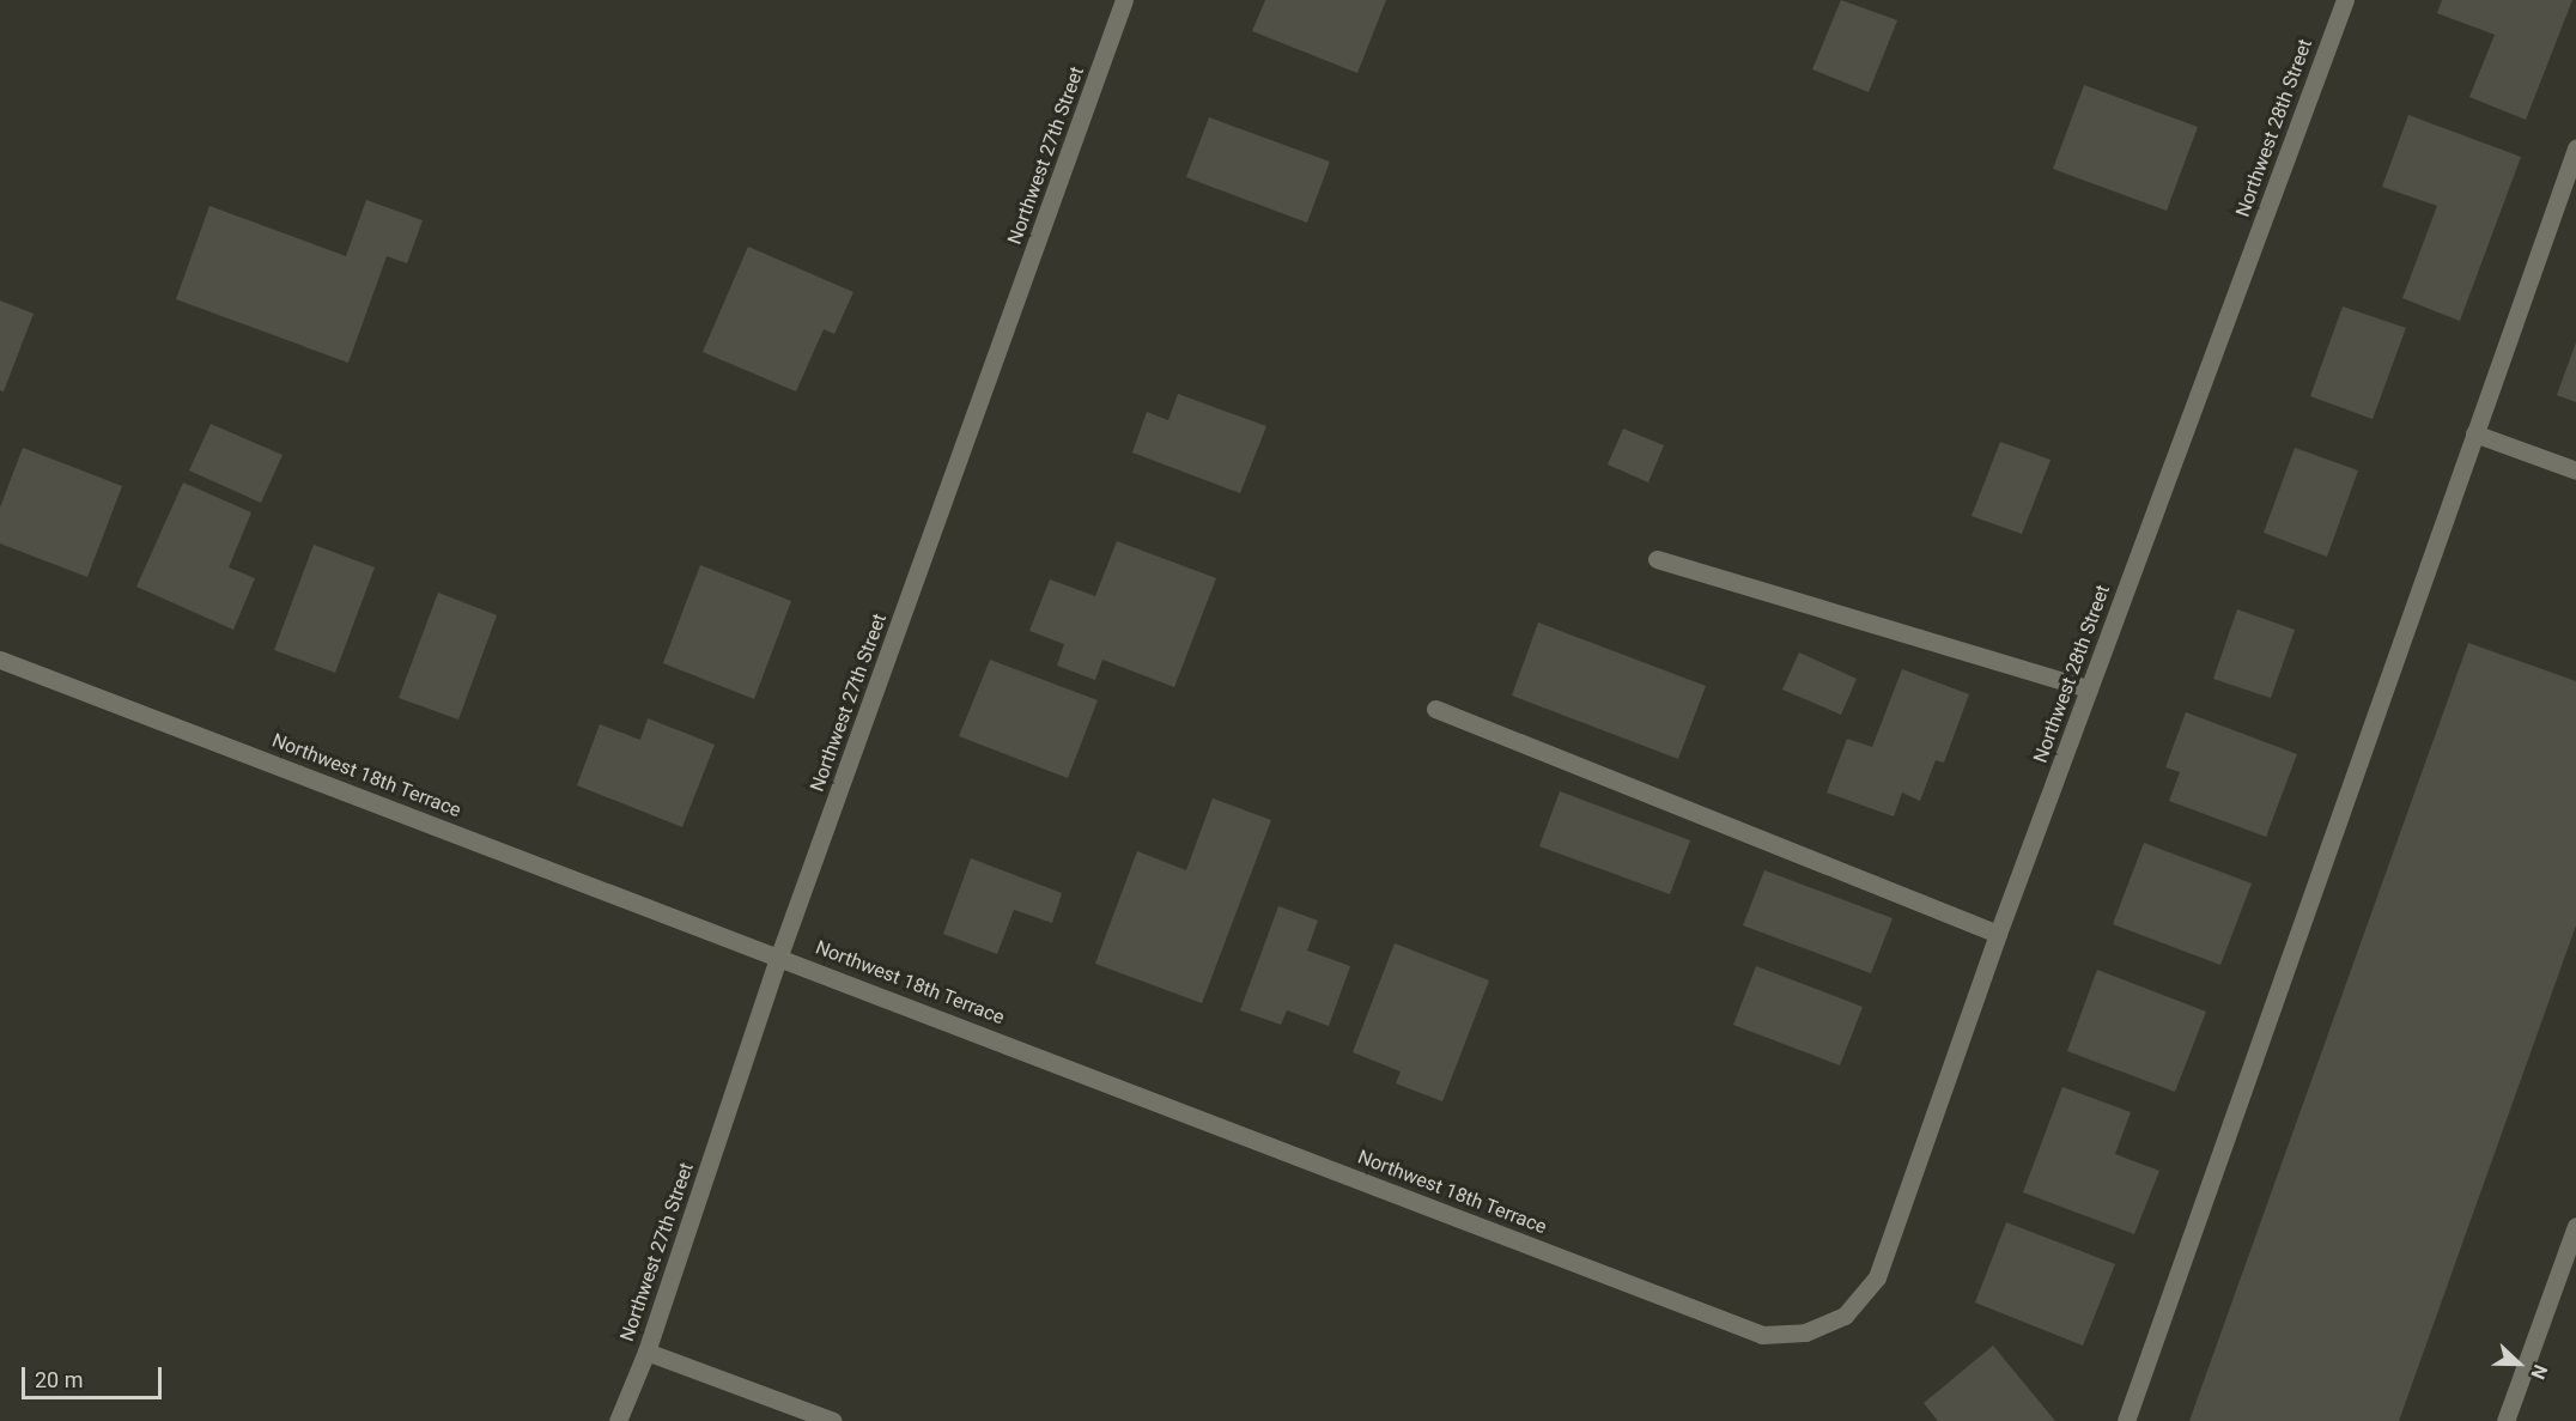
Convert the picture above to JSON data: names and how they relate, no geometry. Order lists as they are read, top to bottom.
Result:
{
  "streets": {
    "street": ["Northwest 28th Street", "Northwest 27th Street", "Northwest 18th Terrace"]
  },
  "crossings": [
    ["Northwest 28th Street", "Northwest 18th Terrace"],
    ["Northwest 27th Street", "Northwest 18th Terrace"]
  ],
  "scale_bar": "20 m",
  "north": "right"
}
